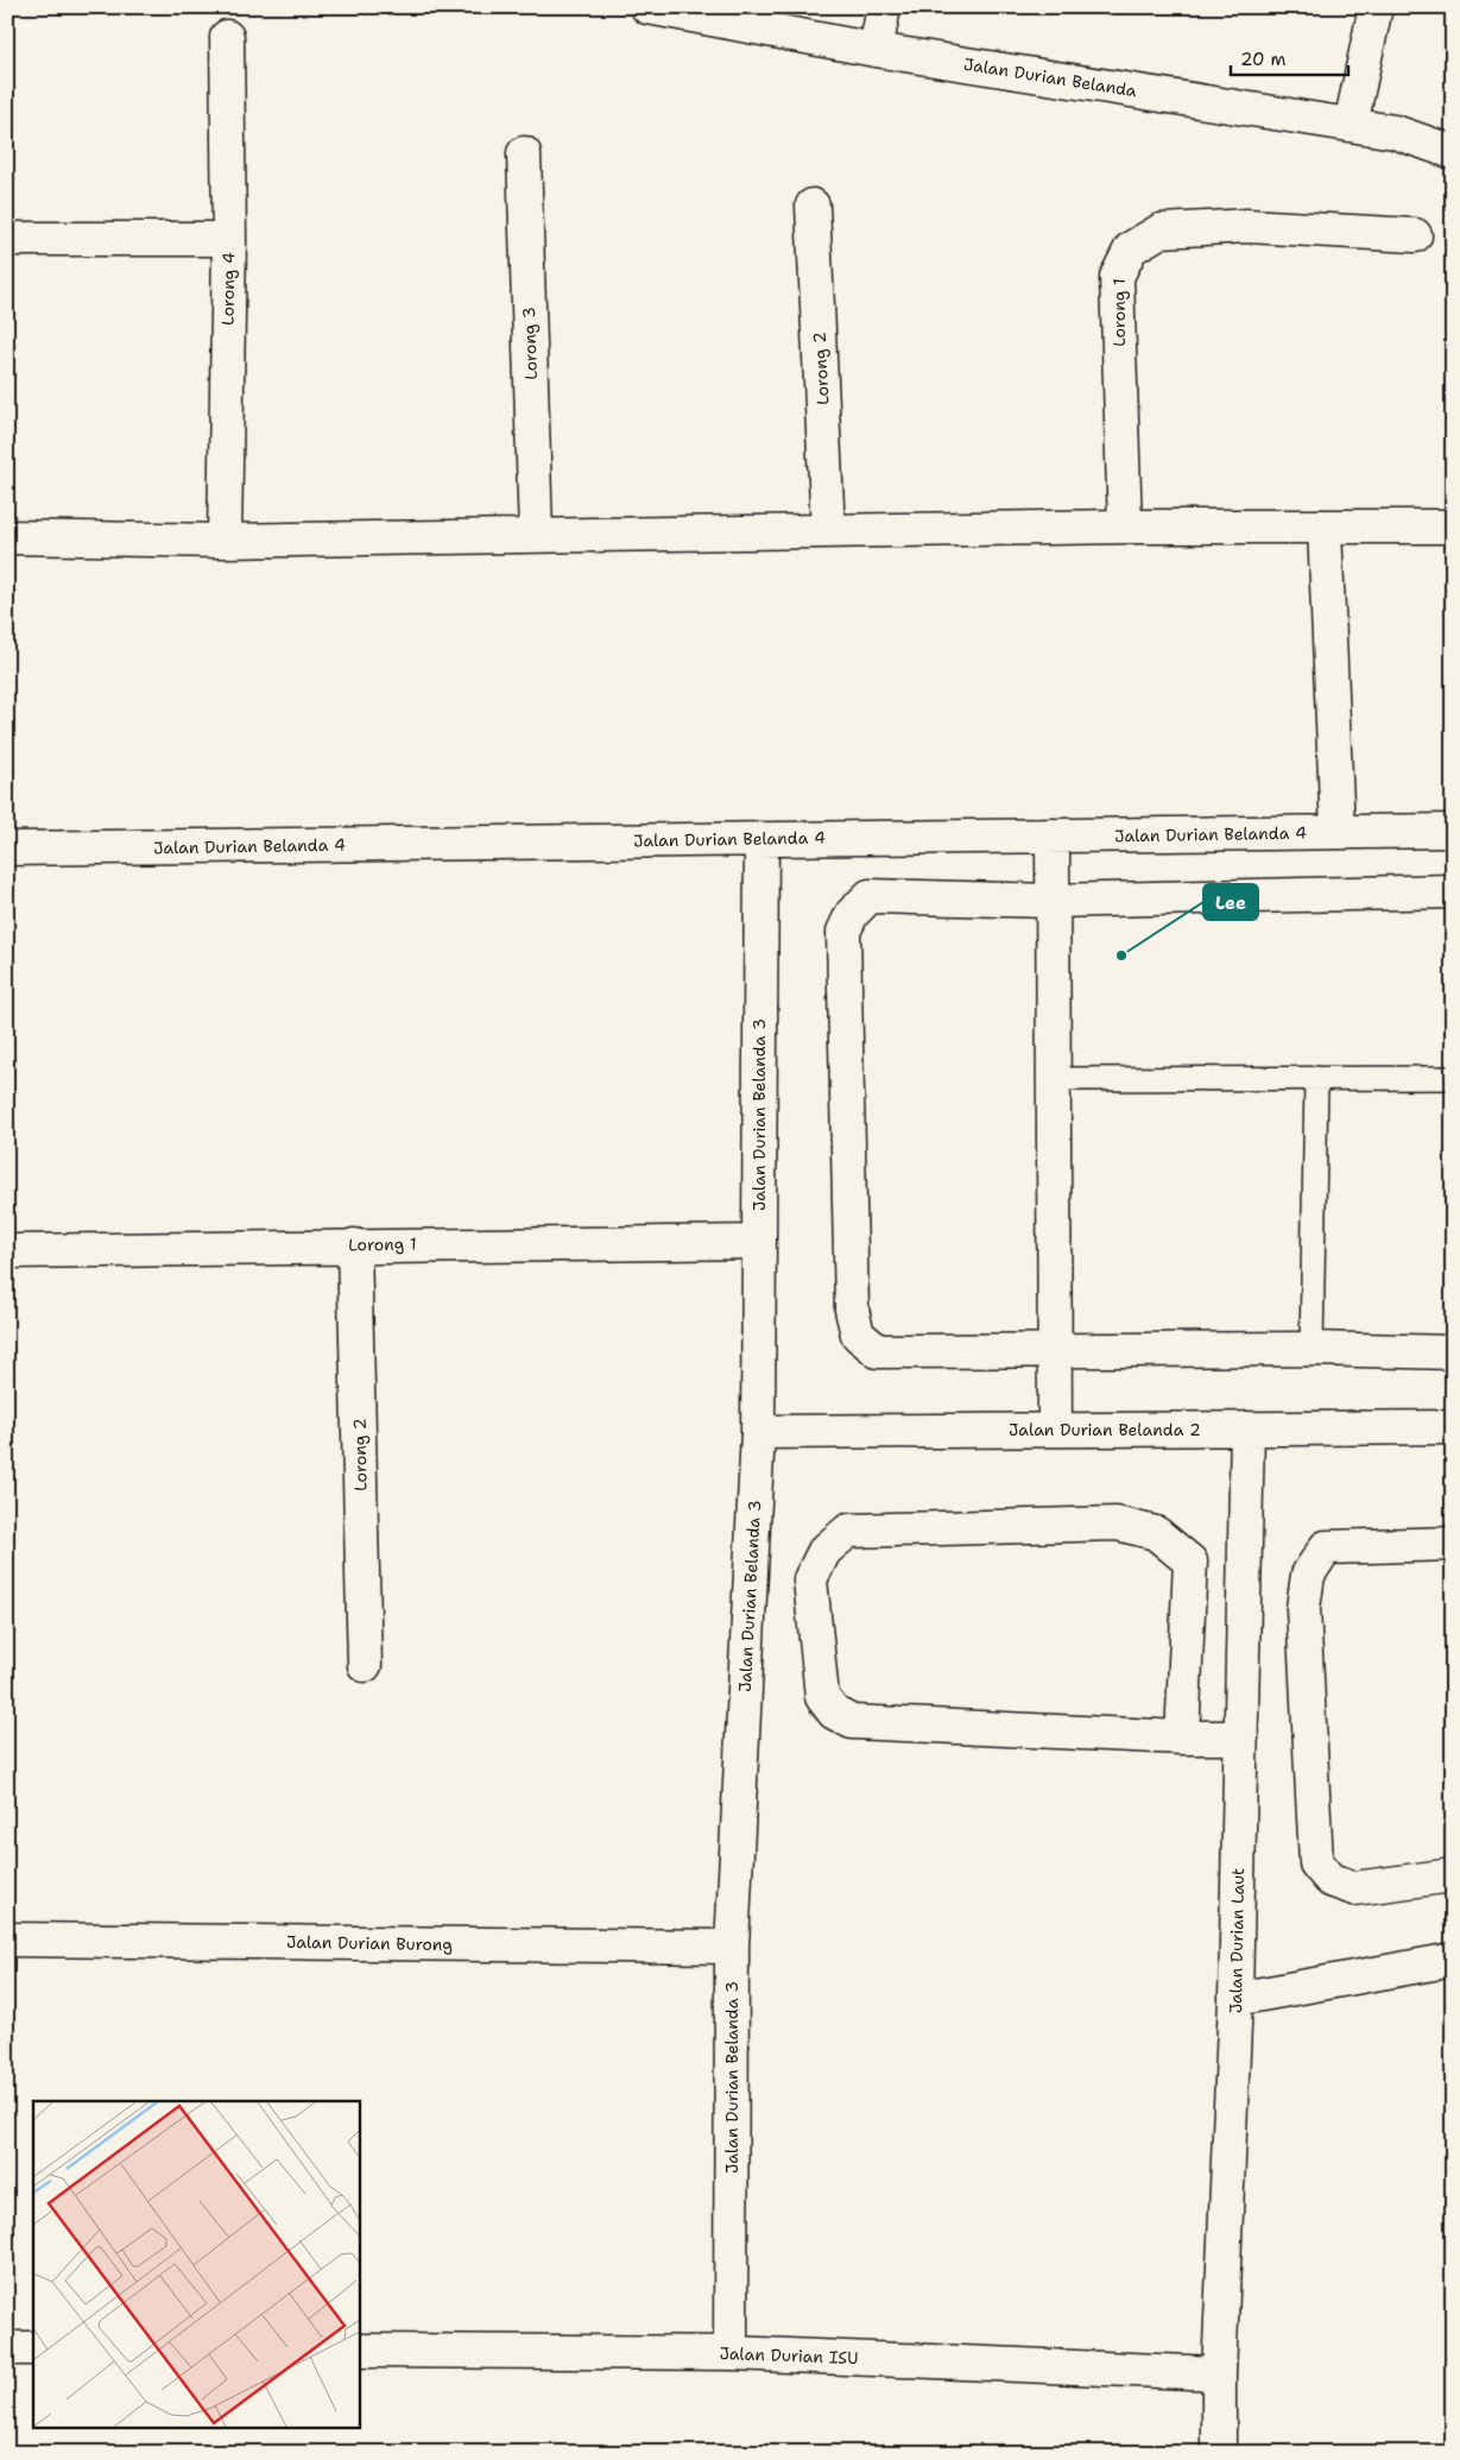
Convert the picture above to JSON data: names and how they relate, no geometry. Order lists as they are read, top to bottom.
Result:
{
  "streets": {
    "street": [
      "Jalan Durian Belanda",
      "Lorong 4",
      "Lorong 1",
      "Lorong 3",
      "Lorong 2",
      "Jalan Durian Belanda 4",
      "Jalan Durian Belanda 3",
      "Jalan Durian Belanda 2",
      "Jalan Durian Laut",
      "Jalan Durian Burong",
      "Jalan Durian ISU"
    ]
  },
  "crossings": [
    ["Lorong 1", "Lorong 2"],
    ["Lorong 1", "Jalan Durian Belanda 3"],
    ["Jalan Durian Belanda 4", "Jalan Durian Belanda 3"],
    ["Jalan Durian Belanda 3", "Jalan Durian Belanda 2"],
    ["Jalan Durian Belanda 3", "Jalan Durian Burong"],
    ["Jalan Durian Belanda 3", "Jalan Durian ISU"],
    ["Jalan Durian Belanda 2", "Jalan Durian Laut"],
    ["Jalan Durian Laut", "Jalan Durian ISU"]
  ],
  "places": ["Lee"],
  "scale_bar": "20 m"
}
